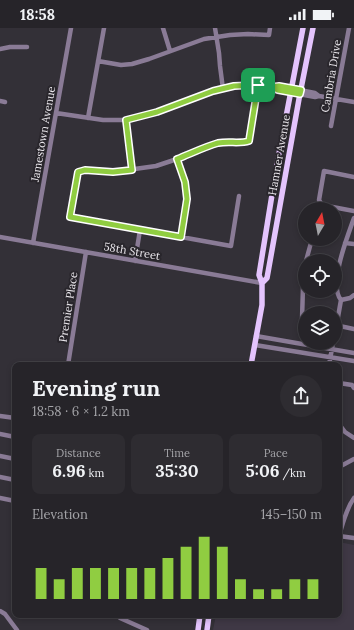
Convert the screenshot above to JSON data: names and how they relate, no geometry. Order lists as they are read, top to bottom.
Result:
{
  "streets": {
    "main road": ["Hamner Avenue"],
    "street": [
      "Cambria Drive",
      "Jamestown Avenue",
      "58th Street",
      "Premier Place"
    ]
  },
  "crossings": [
    ["Jamestown Avenue", "58th Street"],
    ["Hamner Avenue", "58th Street"],
    ["58th Street", "Premier Place"]
  ],
  "north": "top",
  "page": {
    "status": "18:58",
    "heading": ["Evening run", "18:58 · 6 × 1.2 km"],
    "stats": [
      ["Distance", "6.96 km"],
      ["Time", "35:30"],
      ["Pace", "5:06 /km"]
    ],
    "chart": ["Elevation", "145–150 m"]
  }
}
